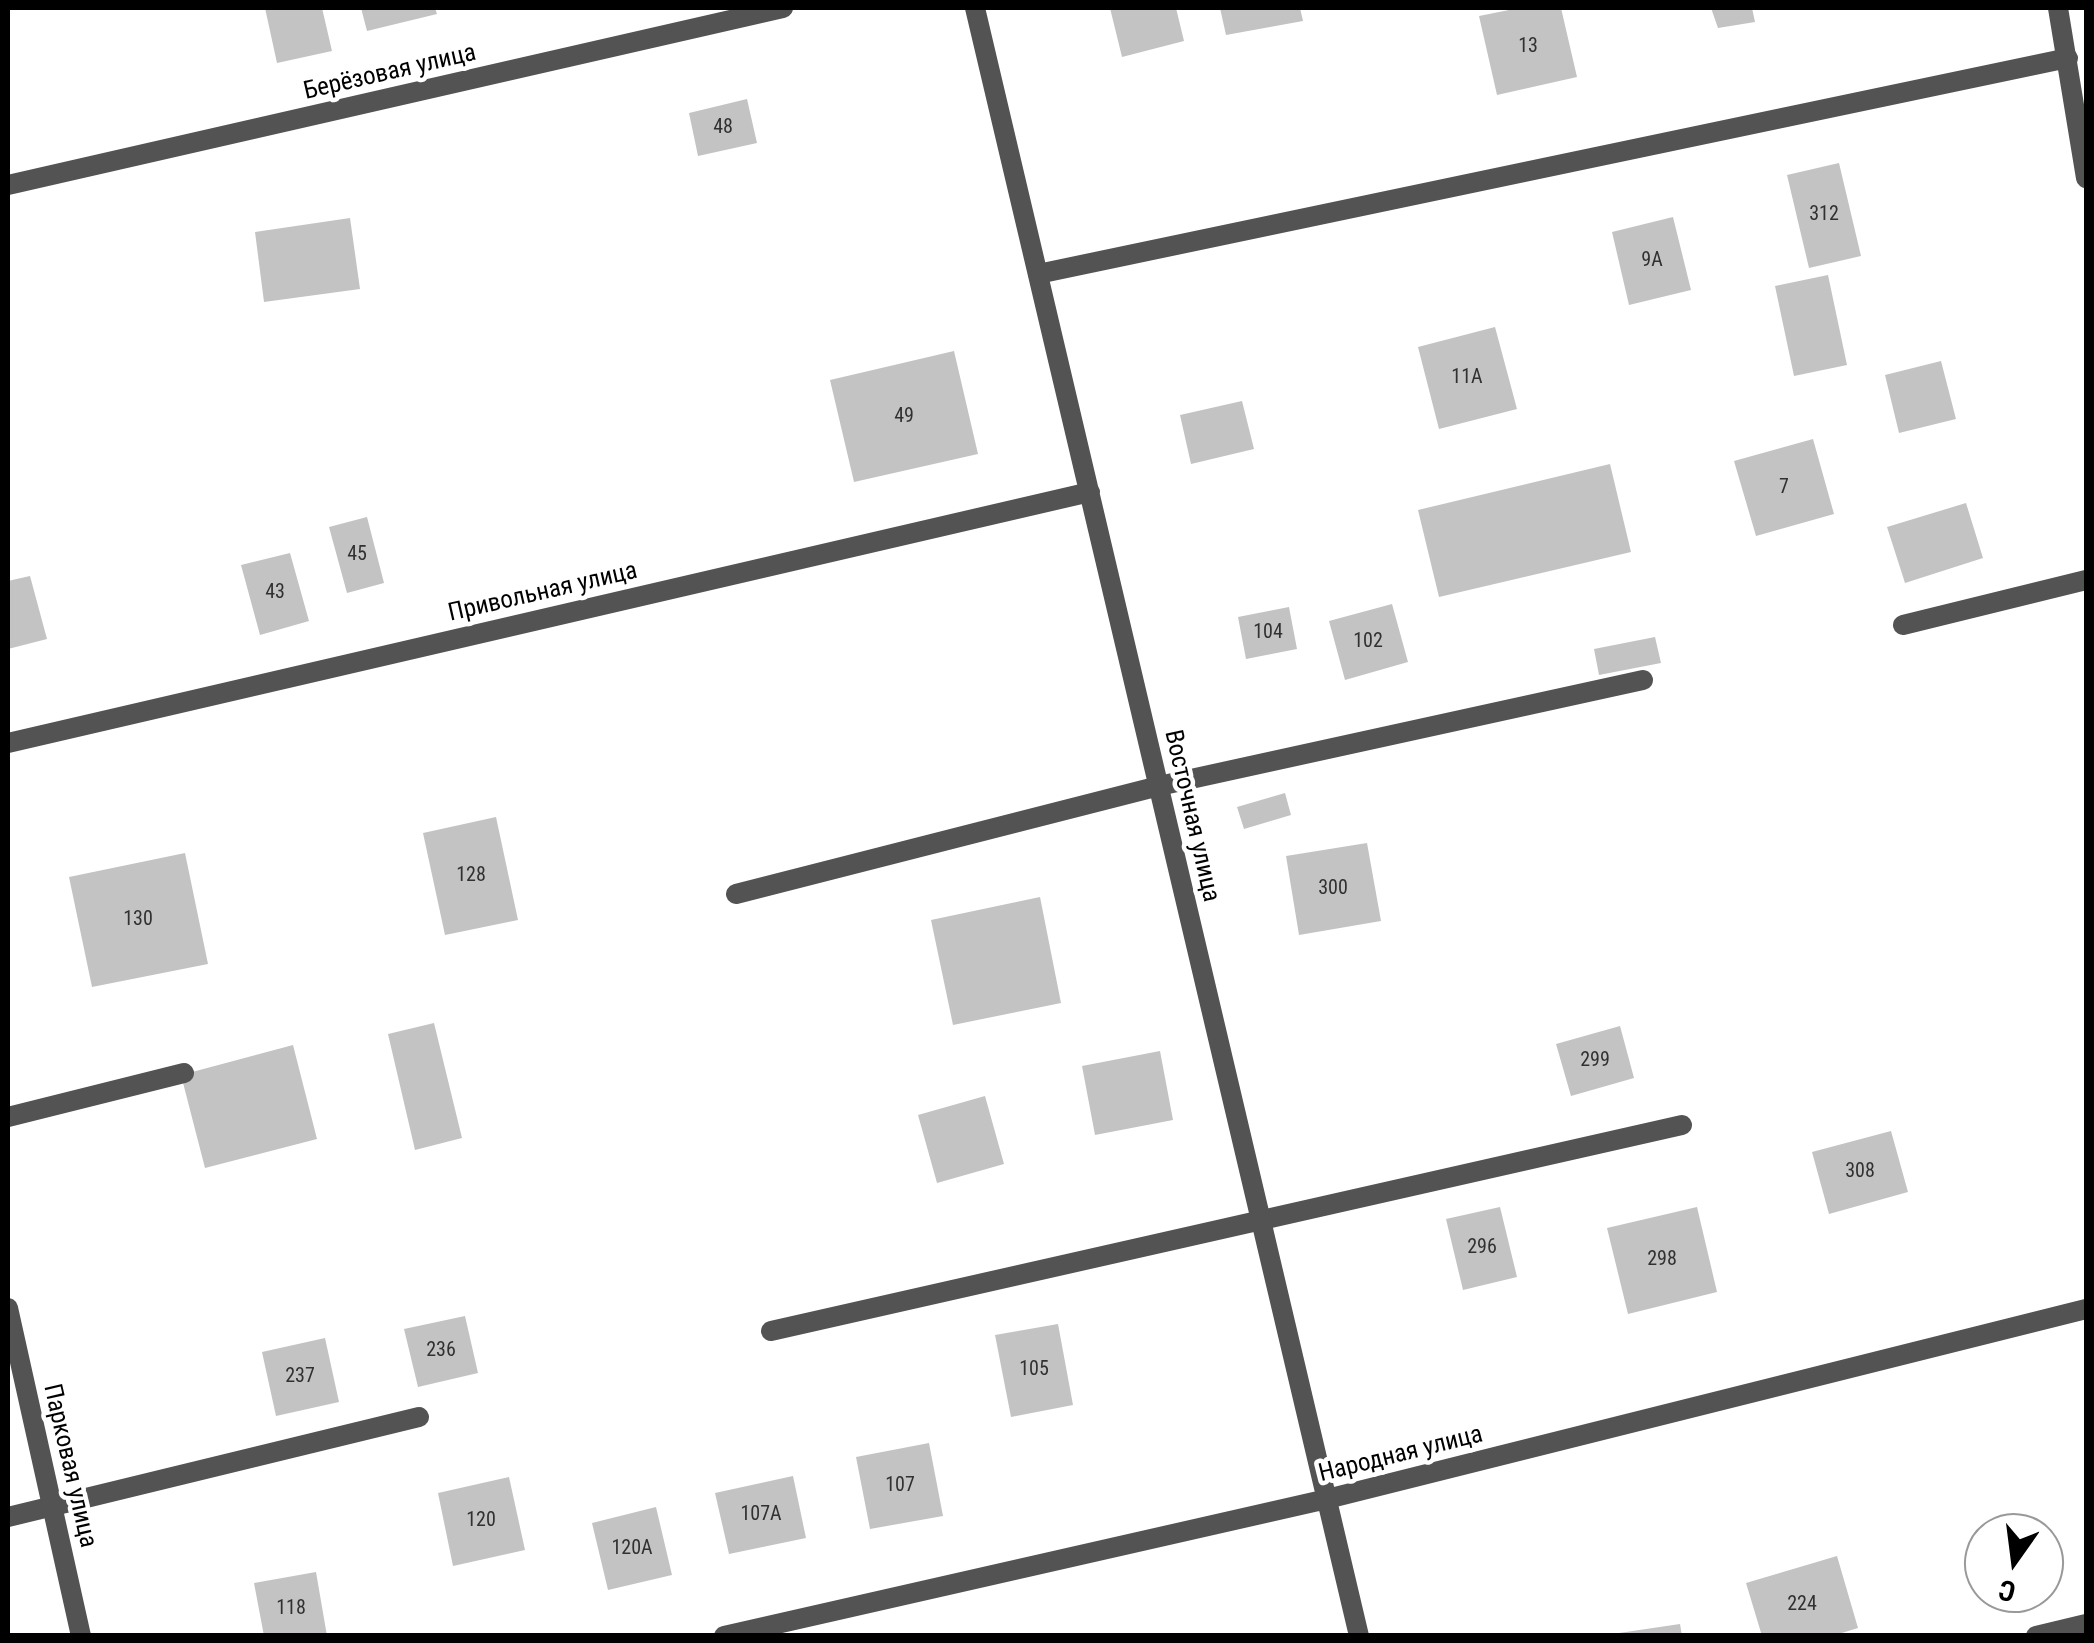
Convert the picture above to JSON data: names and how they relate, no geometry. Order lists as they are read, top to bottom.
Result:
{
  "streets": {
    "street": [
      "Берёзовая улица",
      "Привольная улица",
      "Восточная улица",
      "Народная улица",
      "Парковая улица"
    ]
  },
  "crossings": [
    ["Привольная улица", "Восточная улица"],
    ["Восточная улица", "Народная улица"]
  ],
  "house_numbers": [
    "13",
    "48",
    "312",
    "9А",
    "11А",
    "49",
    "7",
    "45",
    "43",
    "104",
    "102",
    "128",
    "300",
    "130",
    "299",
    "308",
    "296",
    "298",
    "236",
    "105",
    "237",
    "107",
    "107А",
    "120",
    "120А",
    "224",
    "118"
  ],
  "north": "bottom"
}
